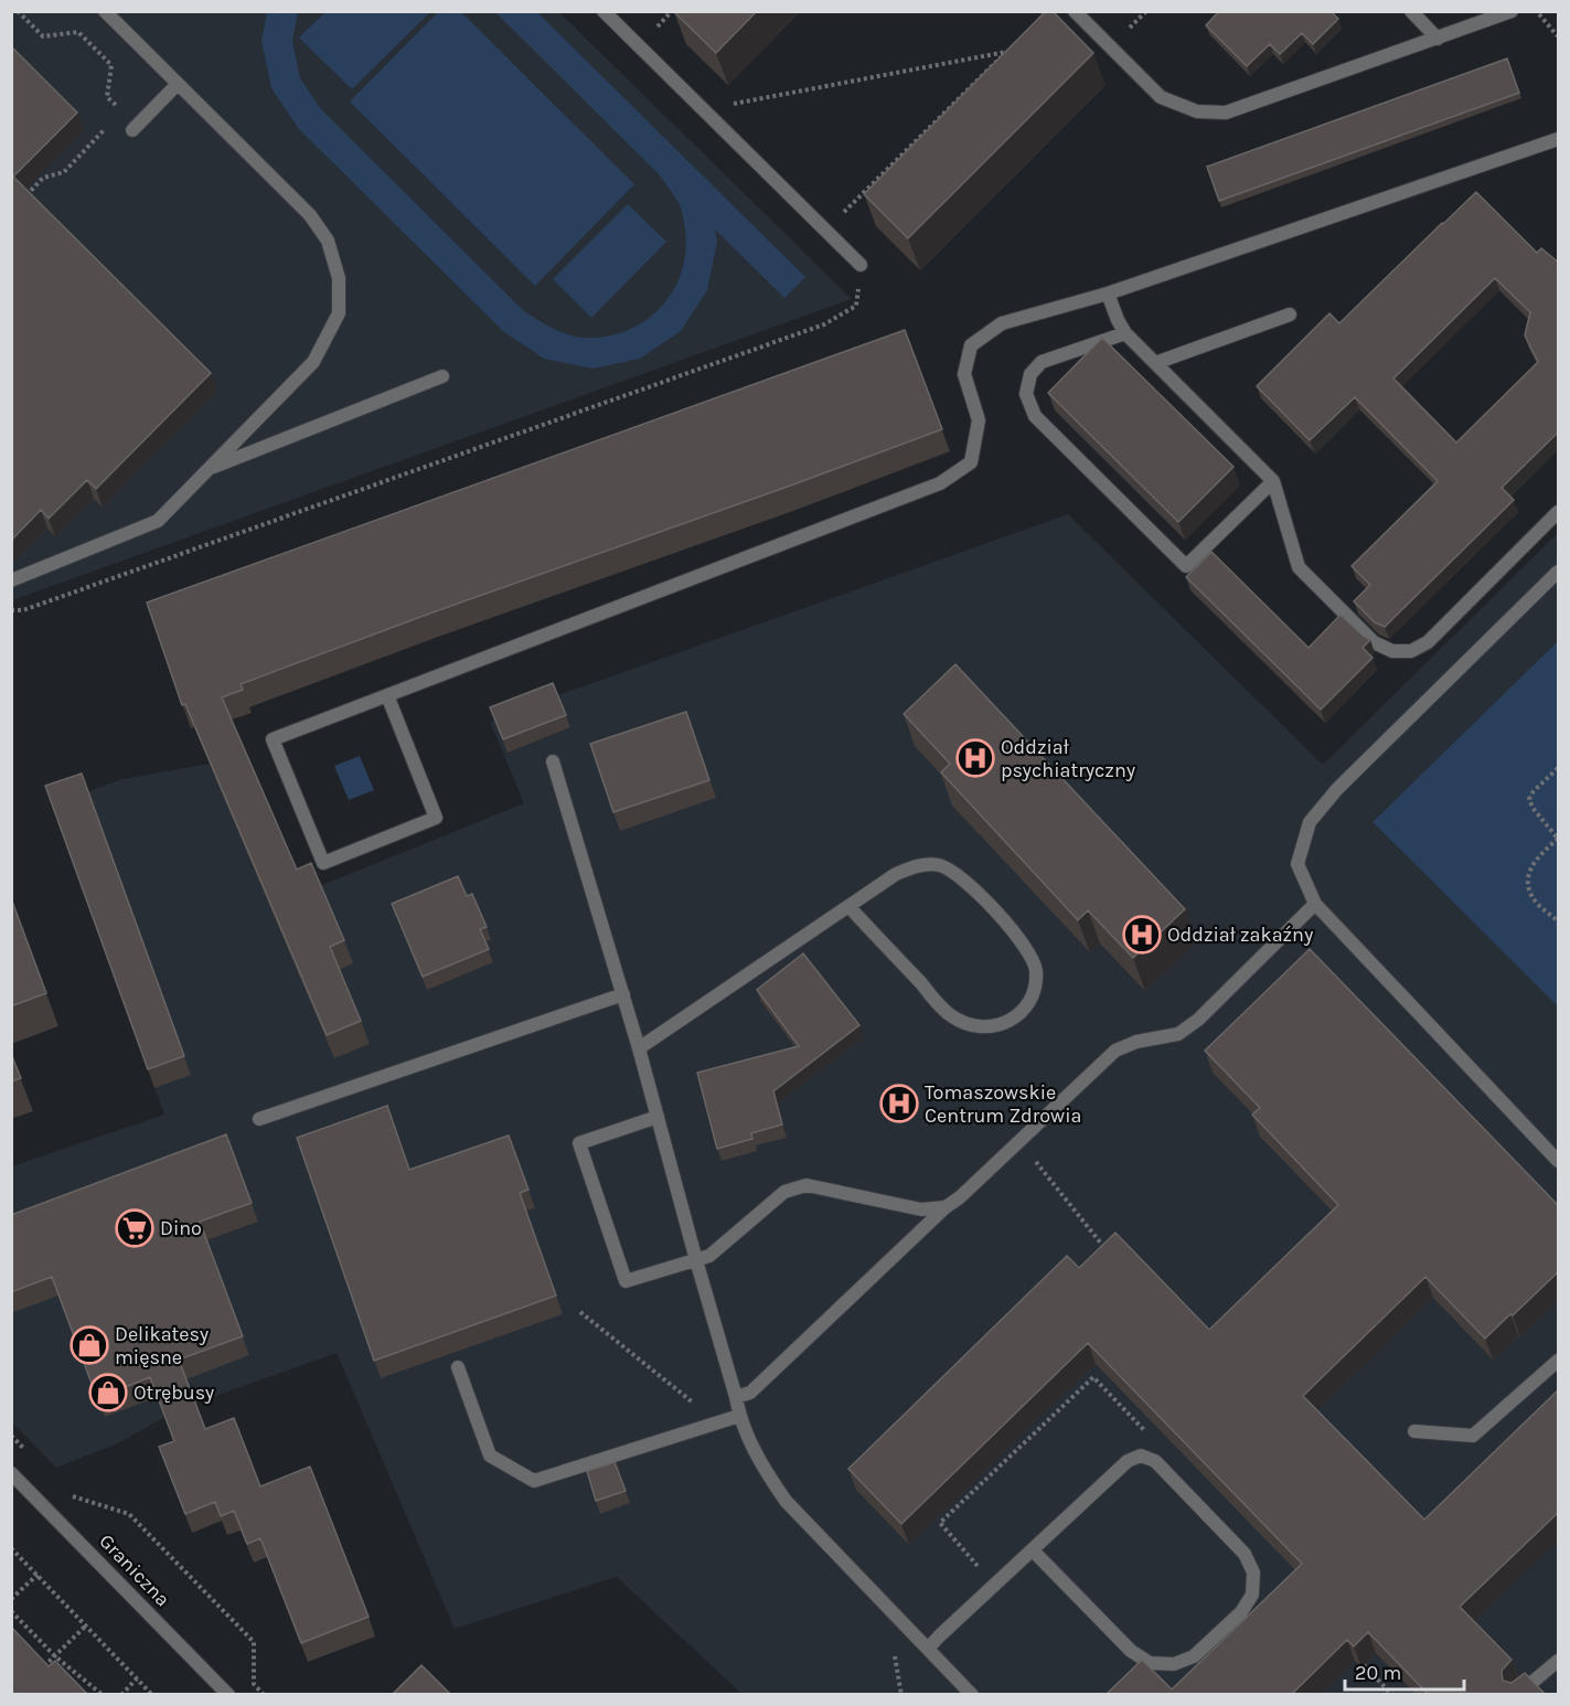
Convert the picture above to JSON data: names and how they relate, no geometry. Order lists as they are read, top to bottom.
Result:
{
  "streets": {
    "street": ["Graniczna"]
  },
  "places": {
    "hospital": ["Oddział psychiatryczny", "Oddział zakaźny", "Tomaszowskie Centrum Zdrowia"],
    "supermarket": ["Dino"],
    "shop": ["Delikatesy mięsne", "Otrębusy"]
  },
  "scale_bar": "20 m"
}
